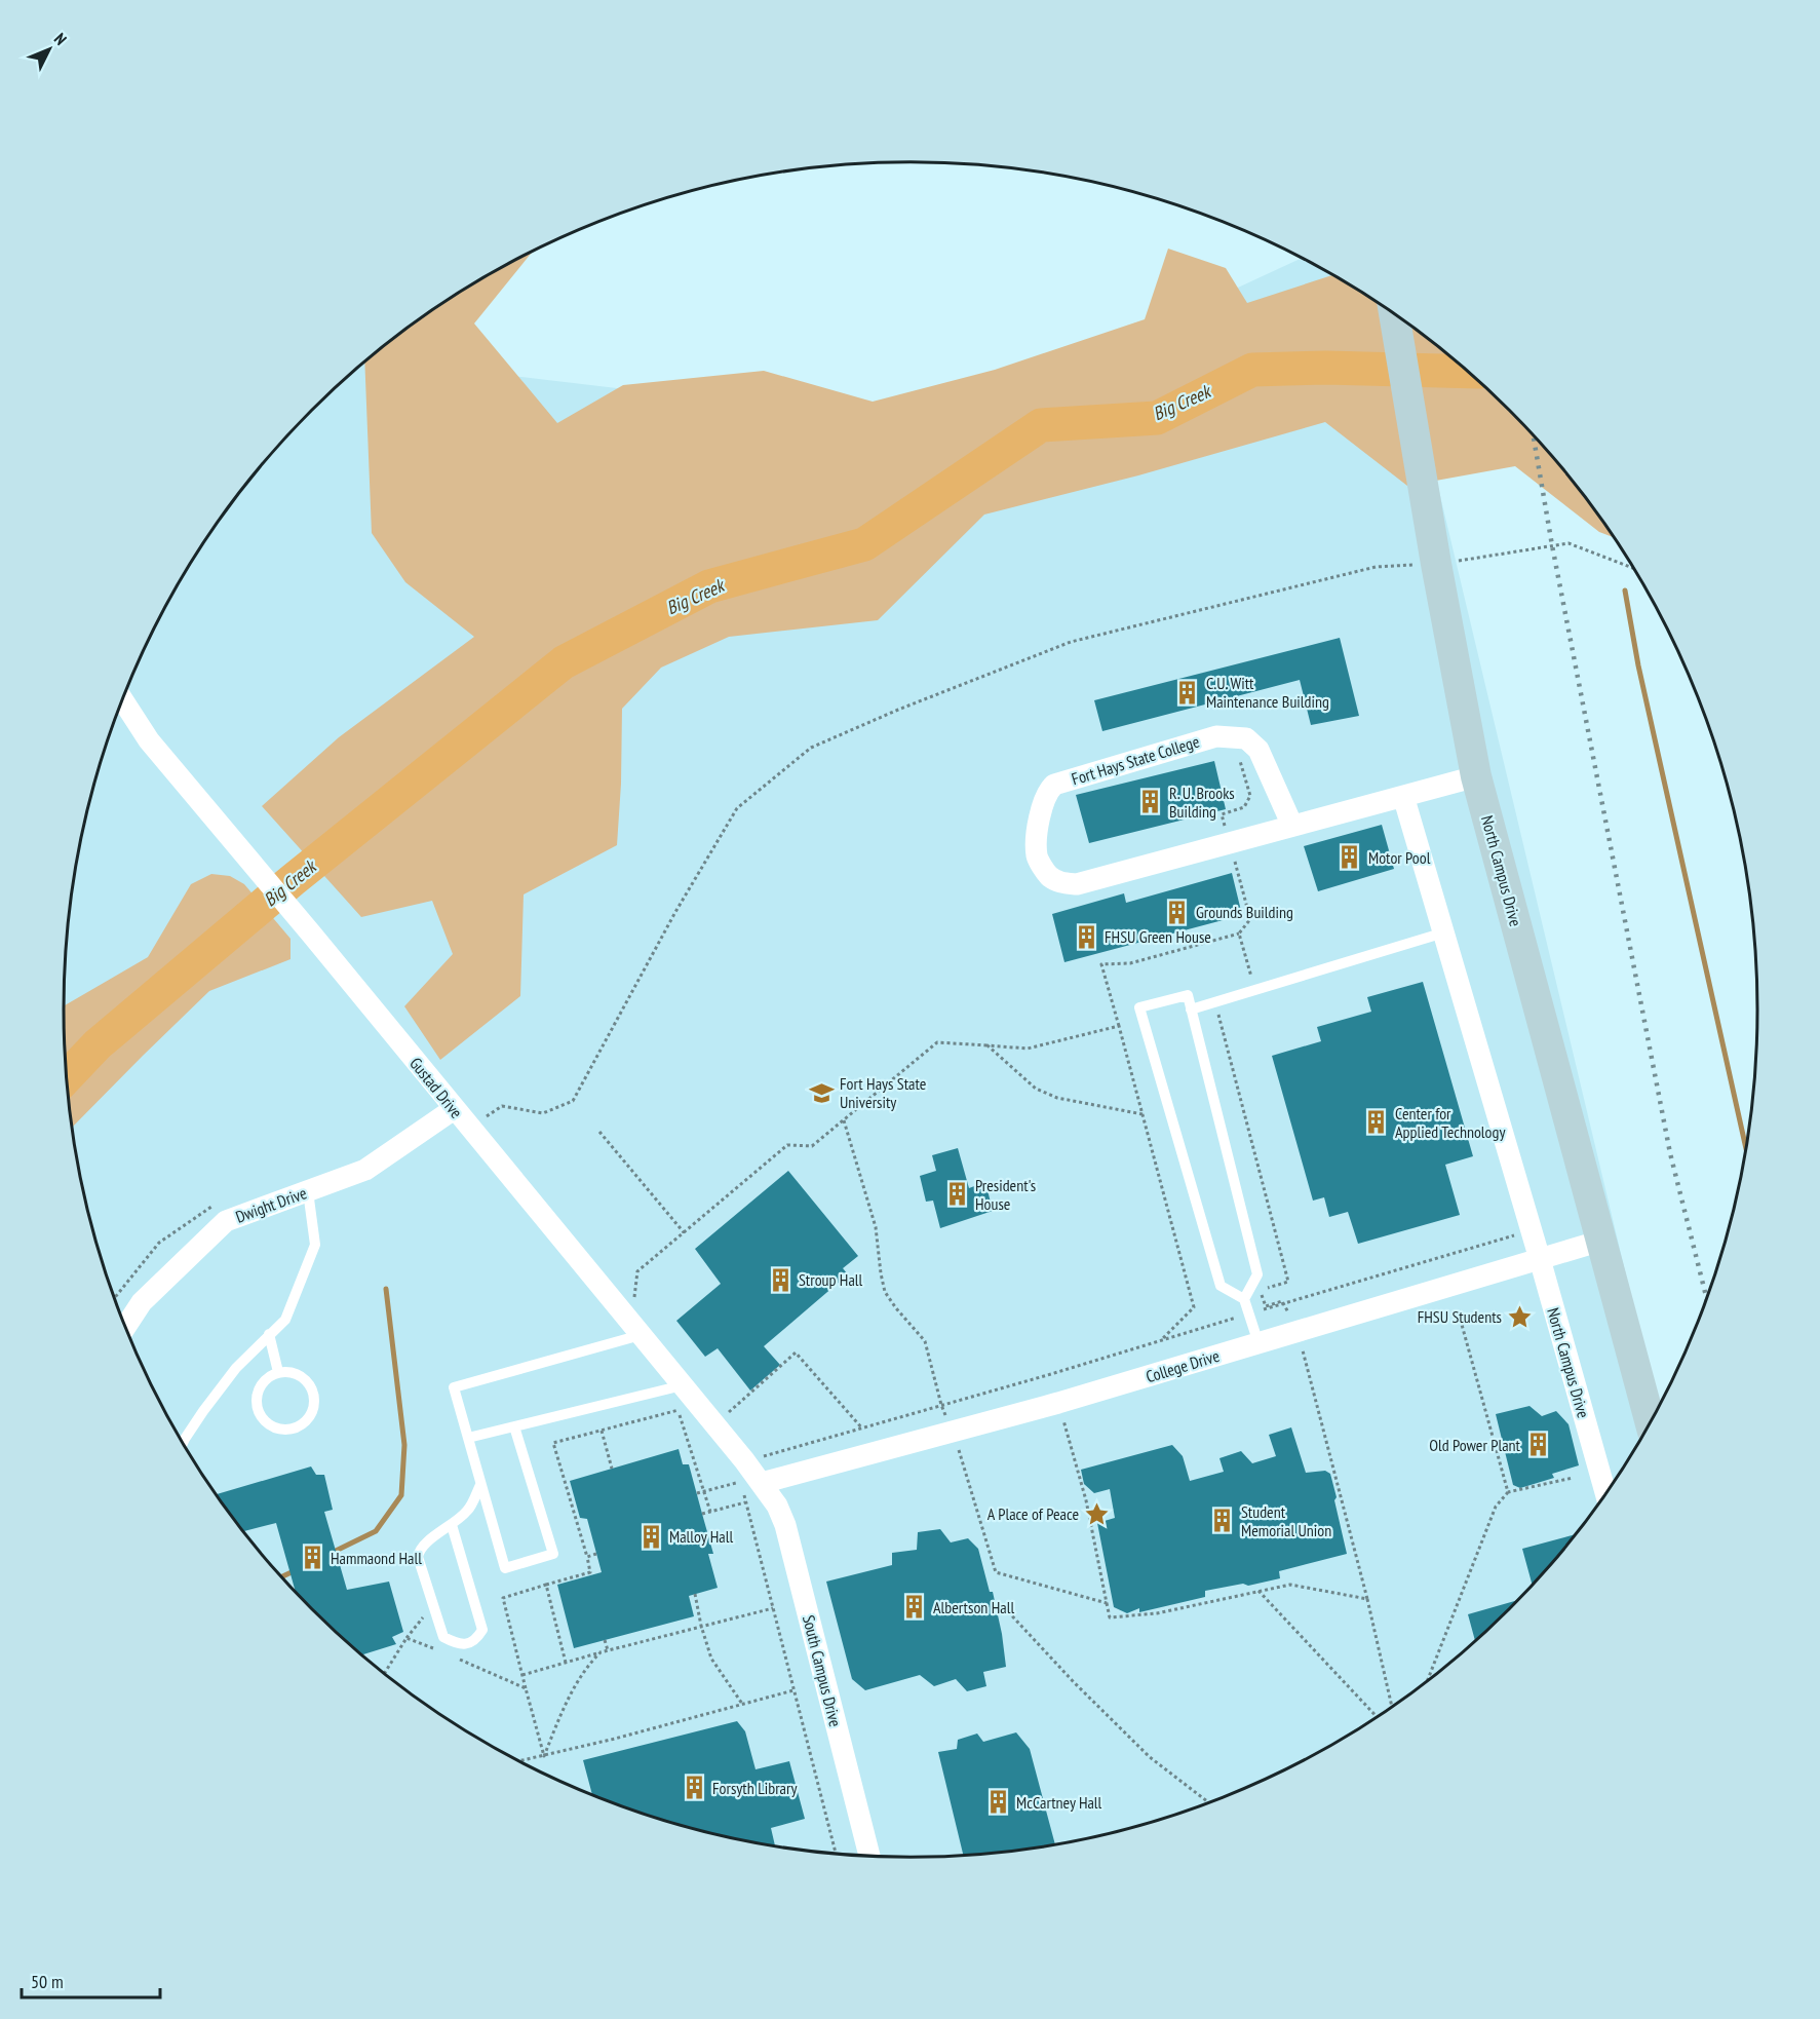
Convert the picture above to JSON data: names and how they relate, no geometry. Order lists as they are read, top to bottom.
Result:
{
  "streets": {
    "main road": ["North Campus Drive"],
    "street": [
      "Fort Hays State College",
      "Gustad Drive",
      "Dwight Drive",
      "College Drive",
      "South Campus Drive"
    ]
  },
  "crossings": [
    ["Fort Hays State College", "North Campus Drive"],
    ["North Campus Drive", "College Drive"],
    ["Gustad Drive", "Dwight Drive"],
    ["Gustad Drive", "College Drive"],
    ["Gustad Drive", "South Campus Drive"],
    ["College Drive", "South Campus Drive"]
  ],
  "water": ["Big Creek"],
  "places": {
    "building": [
      "C.U. Witt Maintenance Building",
      "R. U. Brooks Building",
      "Motor Pool",
      "Grounds Building",
      "FHSU Green House",
      "Center for Applied Technology",
      "President's House",
      "Stroup Hall",
      "Old Power Plant",
      "Student Memorial Union",
      "Malloy Hall",
      "Hammaond Hall",
      "Albertson Hall",
      "Forsyth Library",
      "McCartney Hall"
    ],
    "school or university": ["Fort Hays State University"],
    "place": ["FHSU Students", "A Place of Peace"]
  },
  "scale_bar": "50 m",
  "north": "top right"
}
